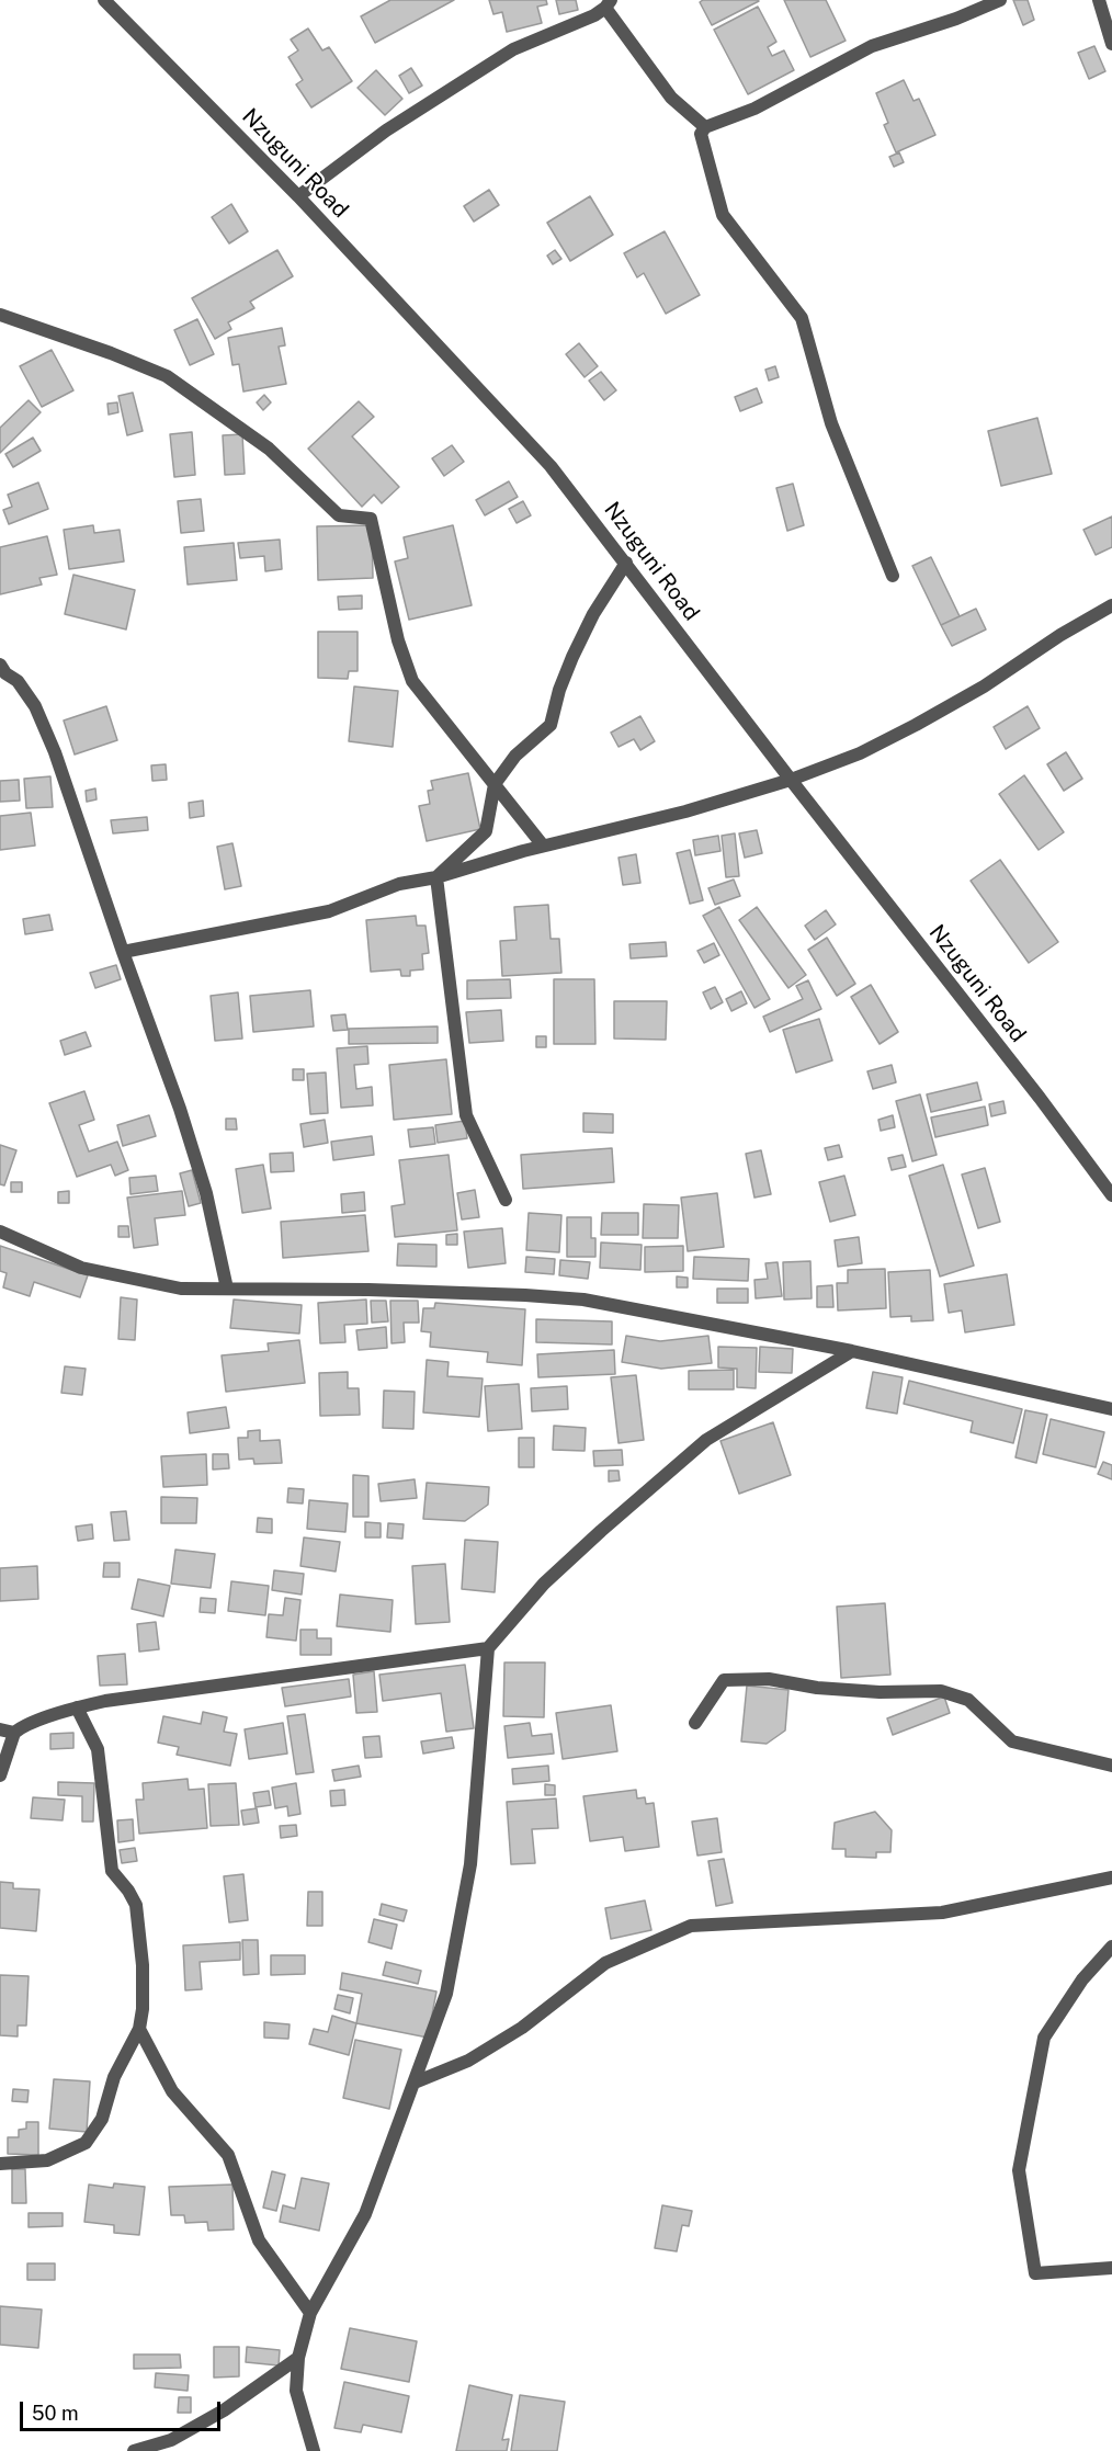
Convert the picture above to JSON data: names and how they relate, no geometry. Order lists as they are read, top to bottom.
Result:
{
  "streets": {
    "street": ["Nzuguni Road"]
  },
  "scale_bar": "50 m"
}
